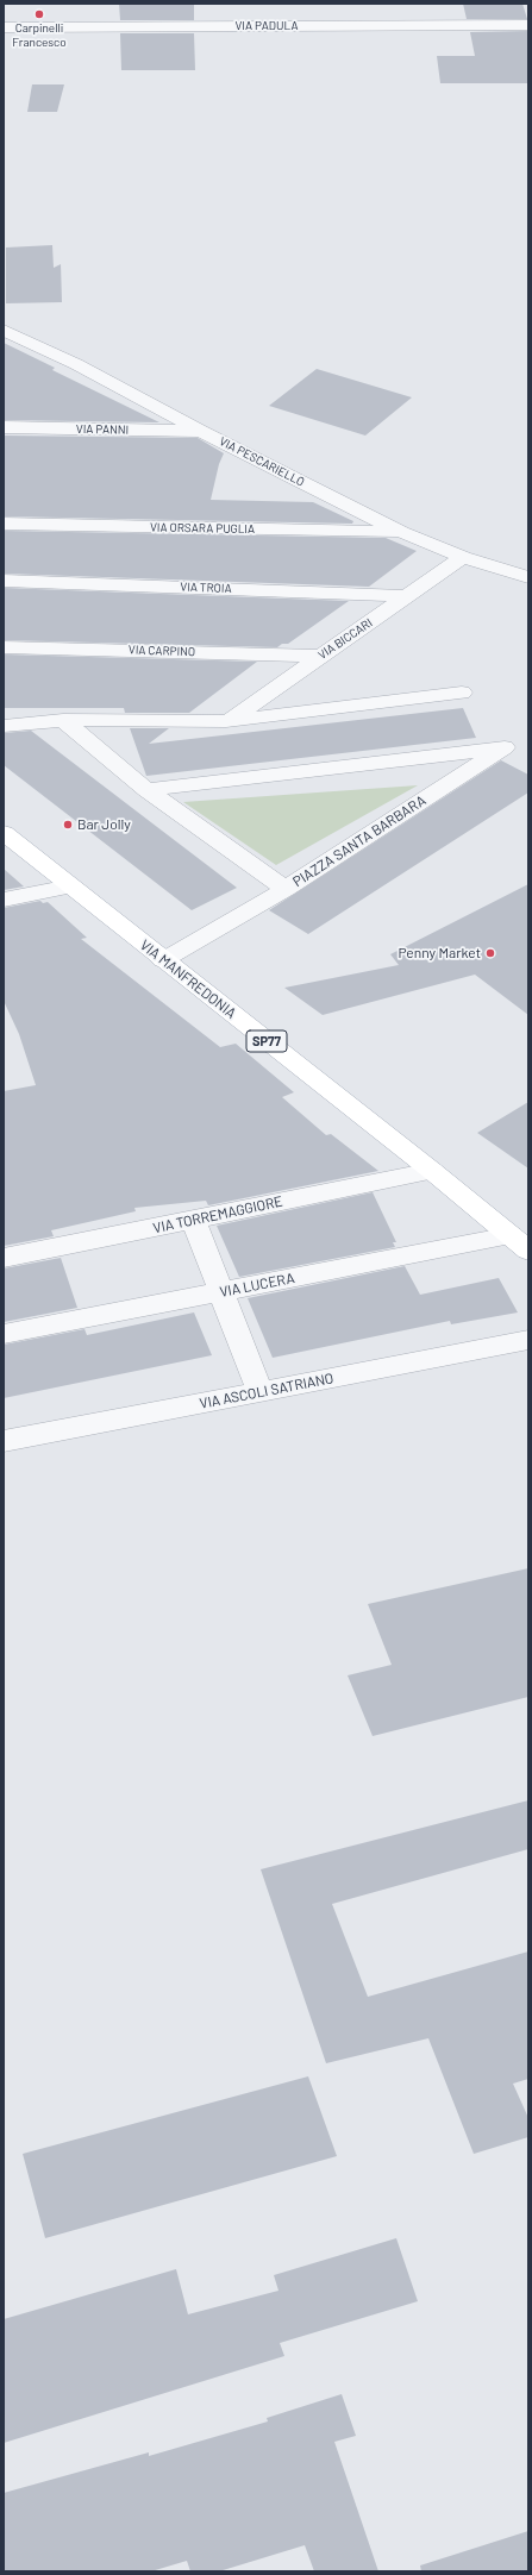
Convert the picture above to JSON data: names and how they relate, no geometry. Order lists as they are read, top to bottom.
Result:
{
  "streets": {
    "main road": ["VIA MANFREDONIA", "SP77"],
    "street": [
      "VIA PADULA",
      "VIA PANNI",
      "VIA PESCARIELLO",
      "VIA ORSARA PUGLIA",
      "VIA TROIA",
      "VIA BICCARI",
      "VIA CARPINO",
      "PIAZZA SANTA BARBARA",
      "VIA TORREMAGGIORE",
      "VIA LUCERA",
      "VIA ASCOLI SATRIANO"
    ]
  },
  "crossings": [
    ["VIA PANNI", "VIA PESCARIELLO"],
    ["VIA PESCARIELLO", "VIA ORSARA PUGLIA"],
    ["VIA PESCARIELLO", "VIA BICCARI"],
    ["VIA TROIA", "VIA BICCARI"],
    ["VIA BICCARI", "VIA CARPINO"],
    ["VIA MANFREDONIA", "VIA TORREMAGGIORE"],
    ["VIA MANFREDONIA", "VIA LUCERA"]
  ],
  "places": ["Carpinelli Francesco", "Bar Jolly", "Penny Market"]
}
